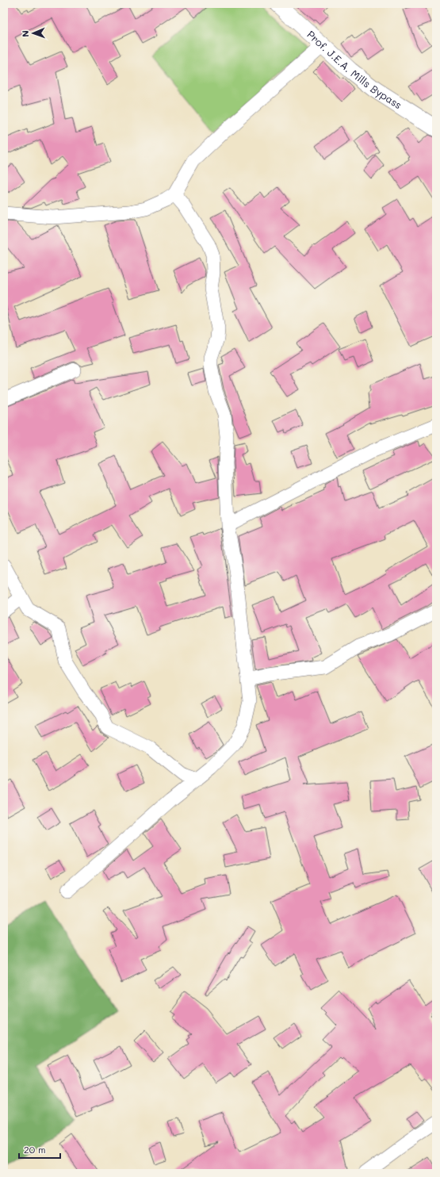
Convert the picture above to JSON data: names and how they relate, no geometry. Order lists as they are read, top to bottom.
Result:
{
  "streets": {
    "street": ["Prof. J.E.A. Mills Bypass"]
  },
  "scale_bar": "20 m",
  "north": "left"
}
